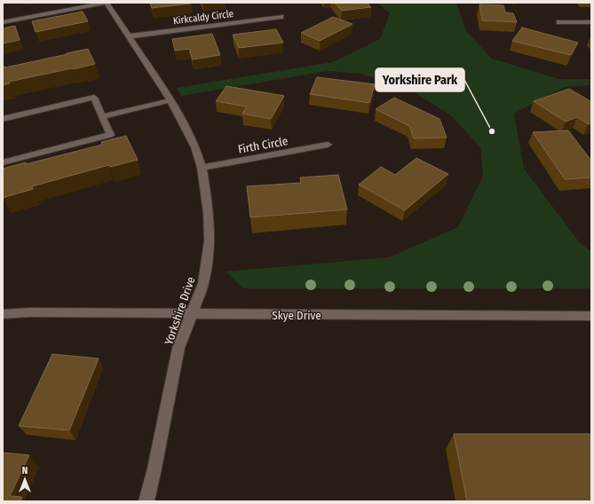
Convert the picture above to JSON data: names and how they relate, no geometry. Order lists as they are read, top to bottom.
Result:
{
  "streets": {
    "street": [
      "Kirkcaldy Circle",
      "Firth Circle",
      "Yorkshire Drive",
      "Skye Drive"
    ]
  },
  "crossings": [
    ["Kirkcaldy Circle", "Yorkshire Drive"],
    ["Firth Circle", "Yorkshire Drive"],
    ["Yorkshire Drive", "Skye Drive"]
  ],
  "places": ["Yorkshire Park"],
  "north": "top"
}
